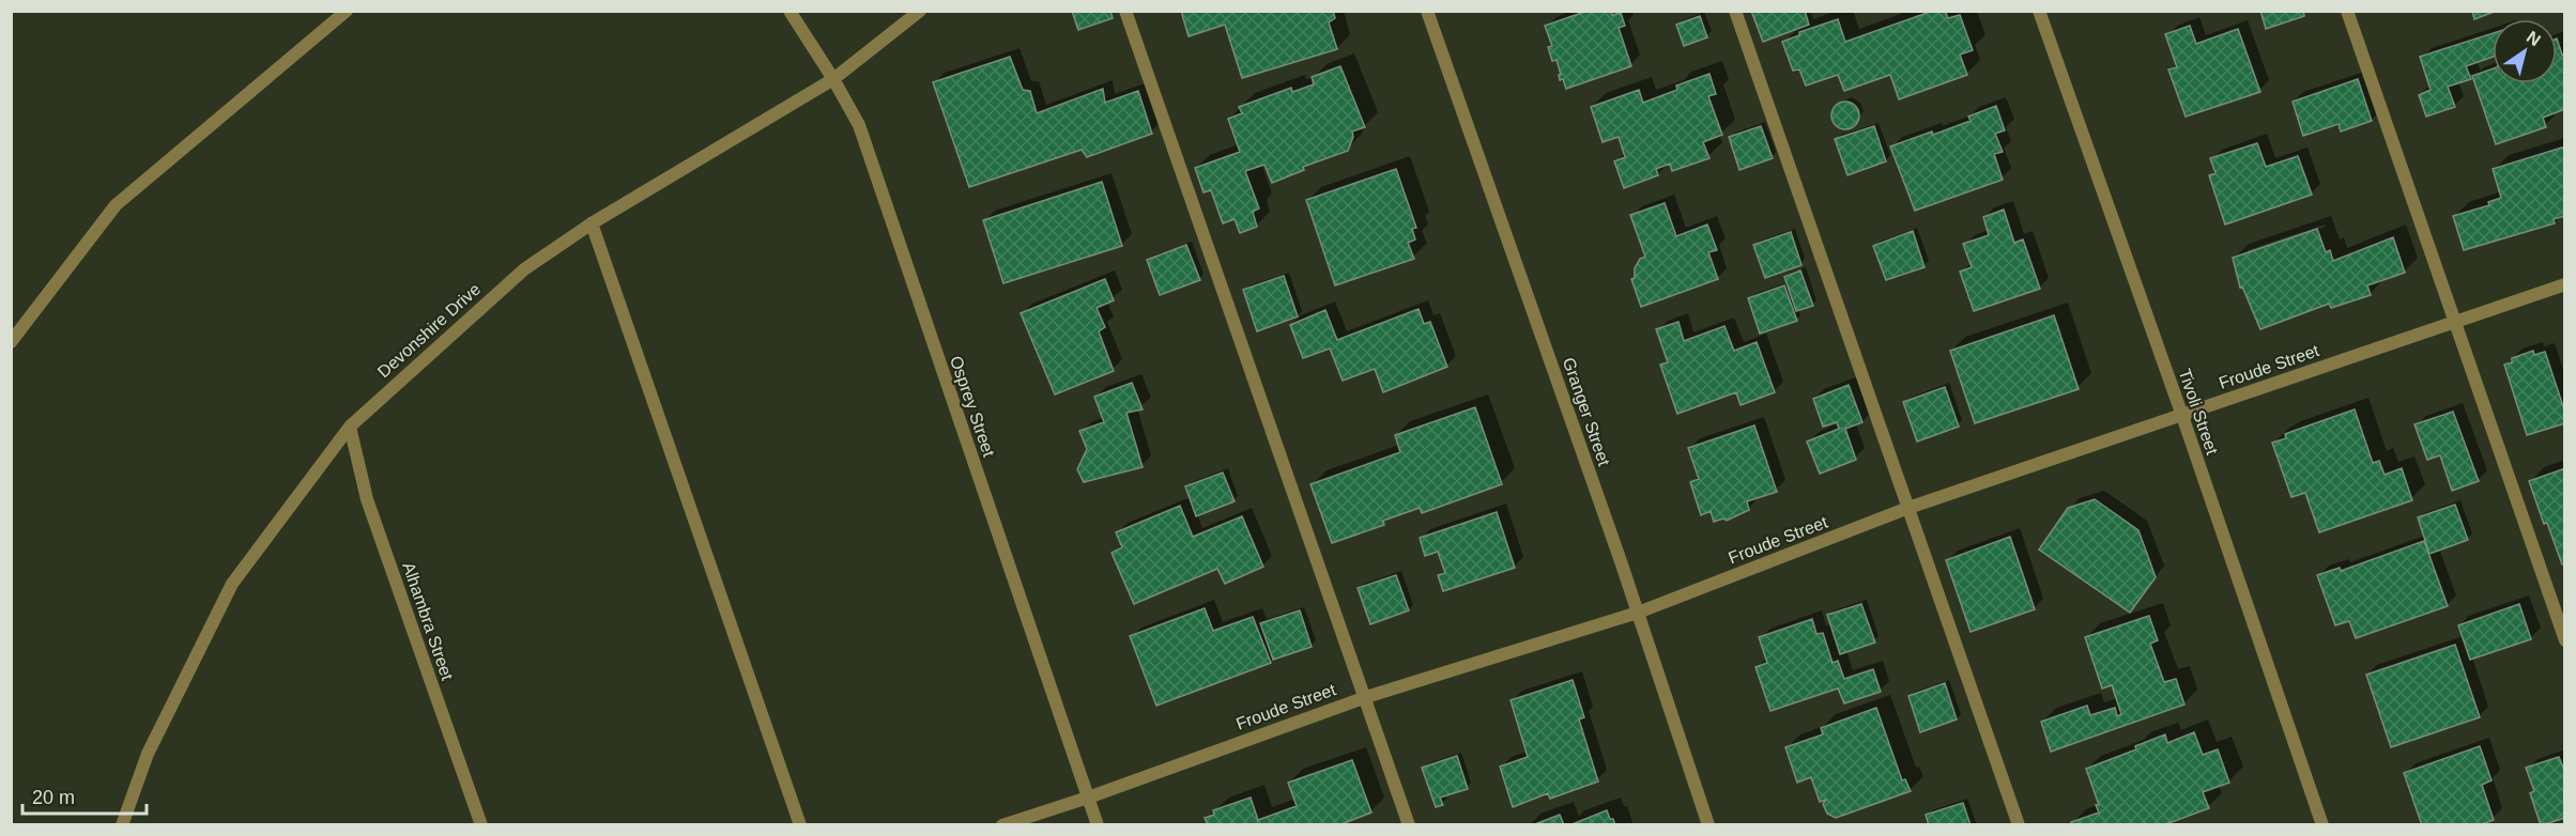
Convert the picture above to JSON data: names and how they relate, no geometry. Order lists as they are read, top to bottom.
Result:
{
  "streets": {
    "street": [
      "Devonshire Drive",
      "Froude Street",
      "Osprey Street",
      "Granger Street",
      "Tivoli Street",
      "Alhambra Street"
    ]
  },
  "crossings": [
    ["Devonshire Drive", "Osprey Street"],
    ["Devonshire Drive", "Alhambra Street"],
    ["Froude Street", "Osprey Street"],
    ["Froude Street", "Granger Street"],
    ["Froude Street", "Tivoli Street"]
  ],
  "scale_bar": "20 m",
  "north": "top right"
}
